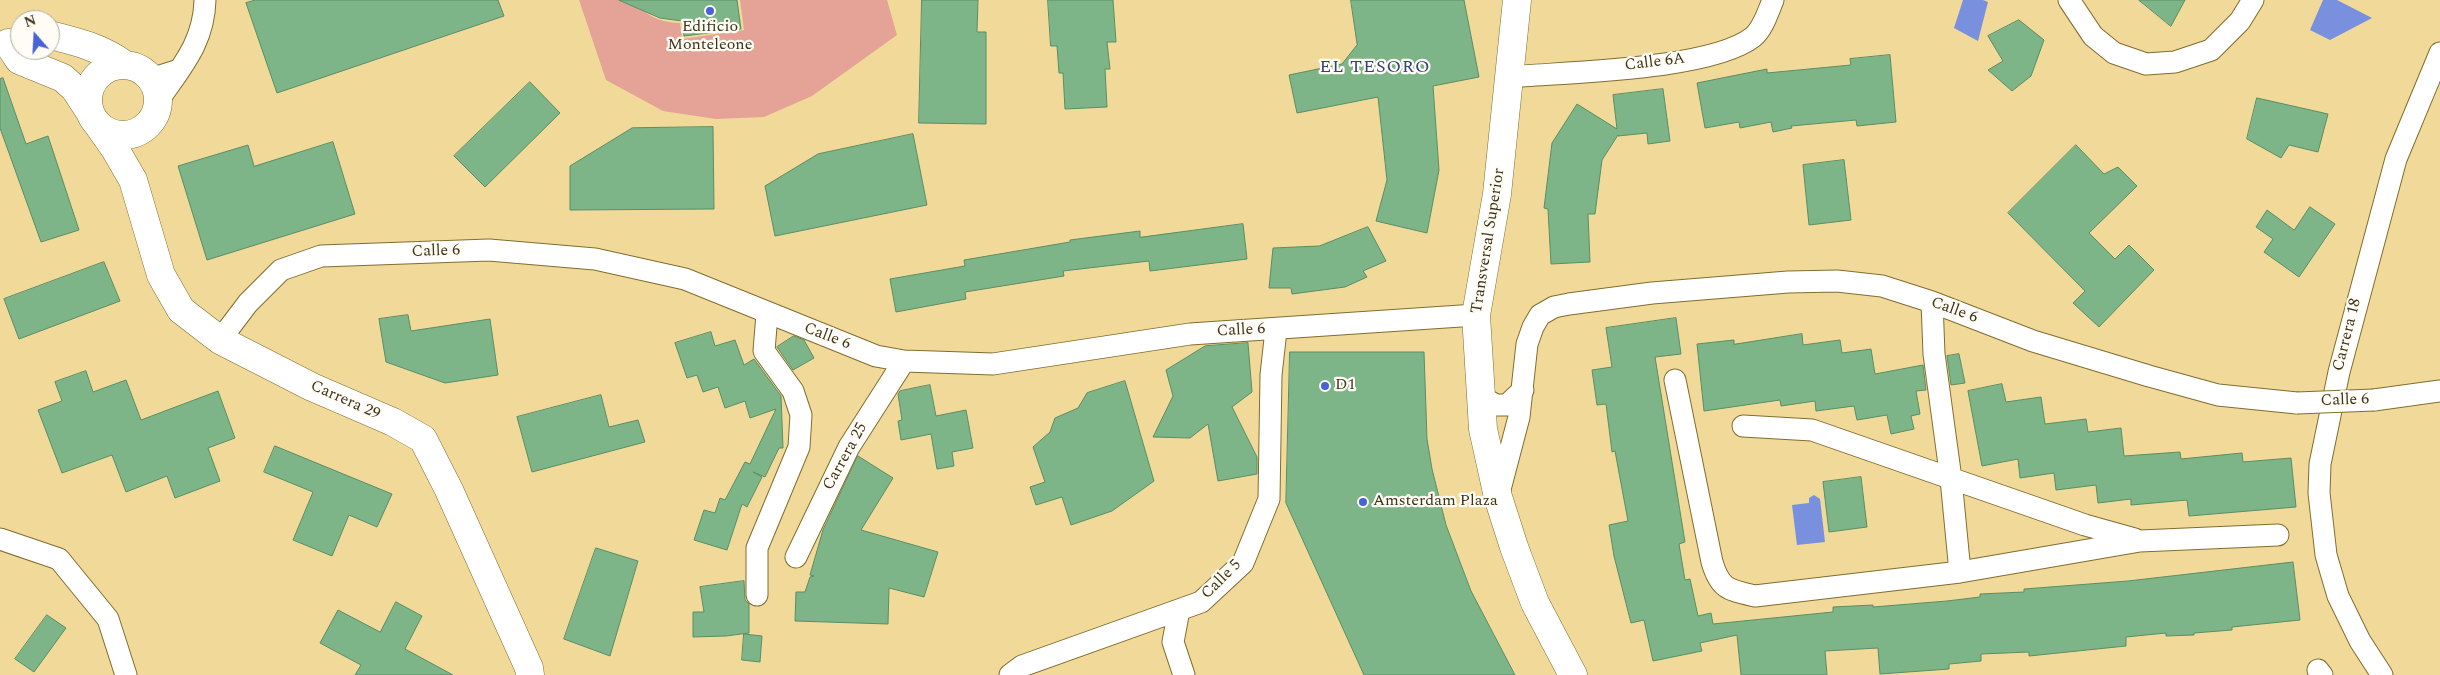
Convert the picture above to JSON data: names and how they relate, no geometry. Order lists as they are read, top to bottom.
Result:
{
  "streets": {
    "street": [
      "Calle 6A",
      "Transversal Superior",
      "Calle 6",
      "Carrera 18",
      "Carrera 29",
      "Carrera 25",
      "Calle 5"
    ]
  },
  "crossings": [
    ["Calle 6A", "Transversal Superior"],
    ["Transversal Superior", "Calle 6"],
    ["Calle 6", "Carrera 29"],
    ["Calle 6", "Carrera 25"],
    ["Calle 6", "Calle 5"]
  ],
  "districts": ["EL TESORO"],
  "places": ["Edificio Monteleone", "D1", "Amsterdam Plaza"],
  "north": "top"
}
